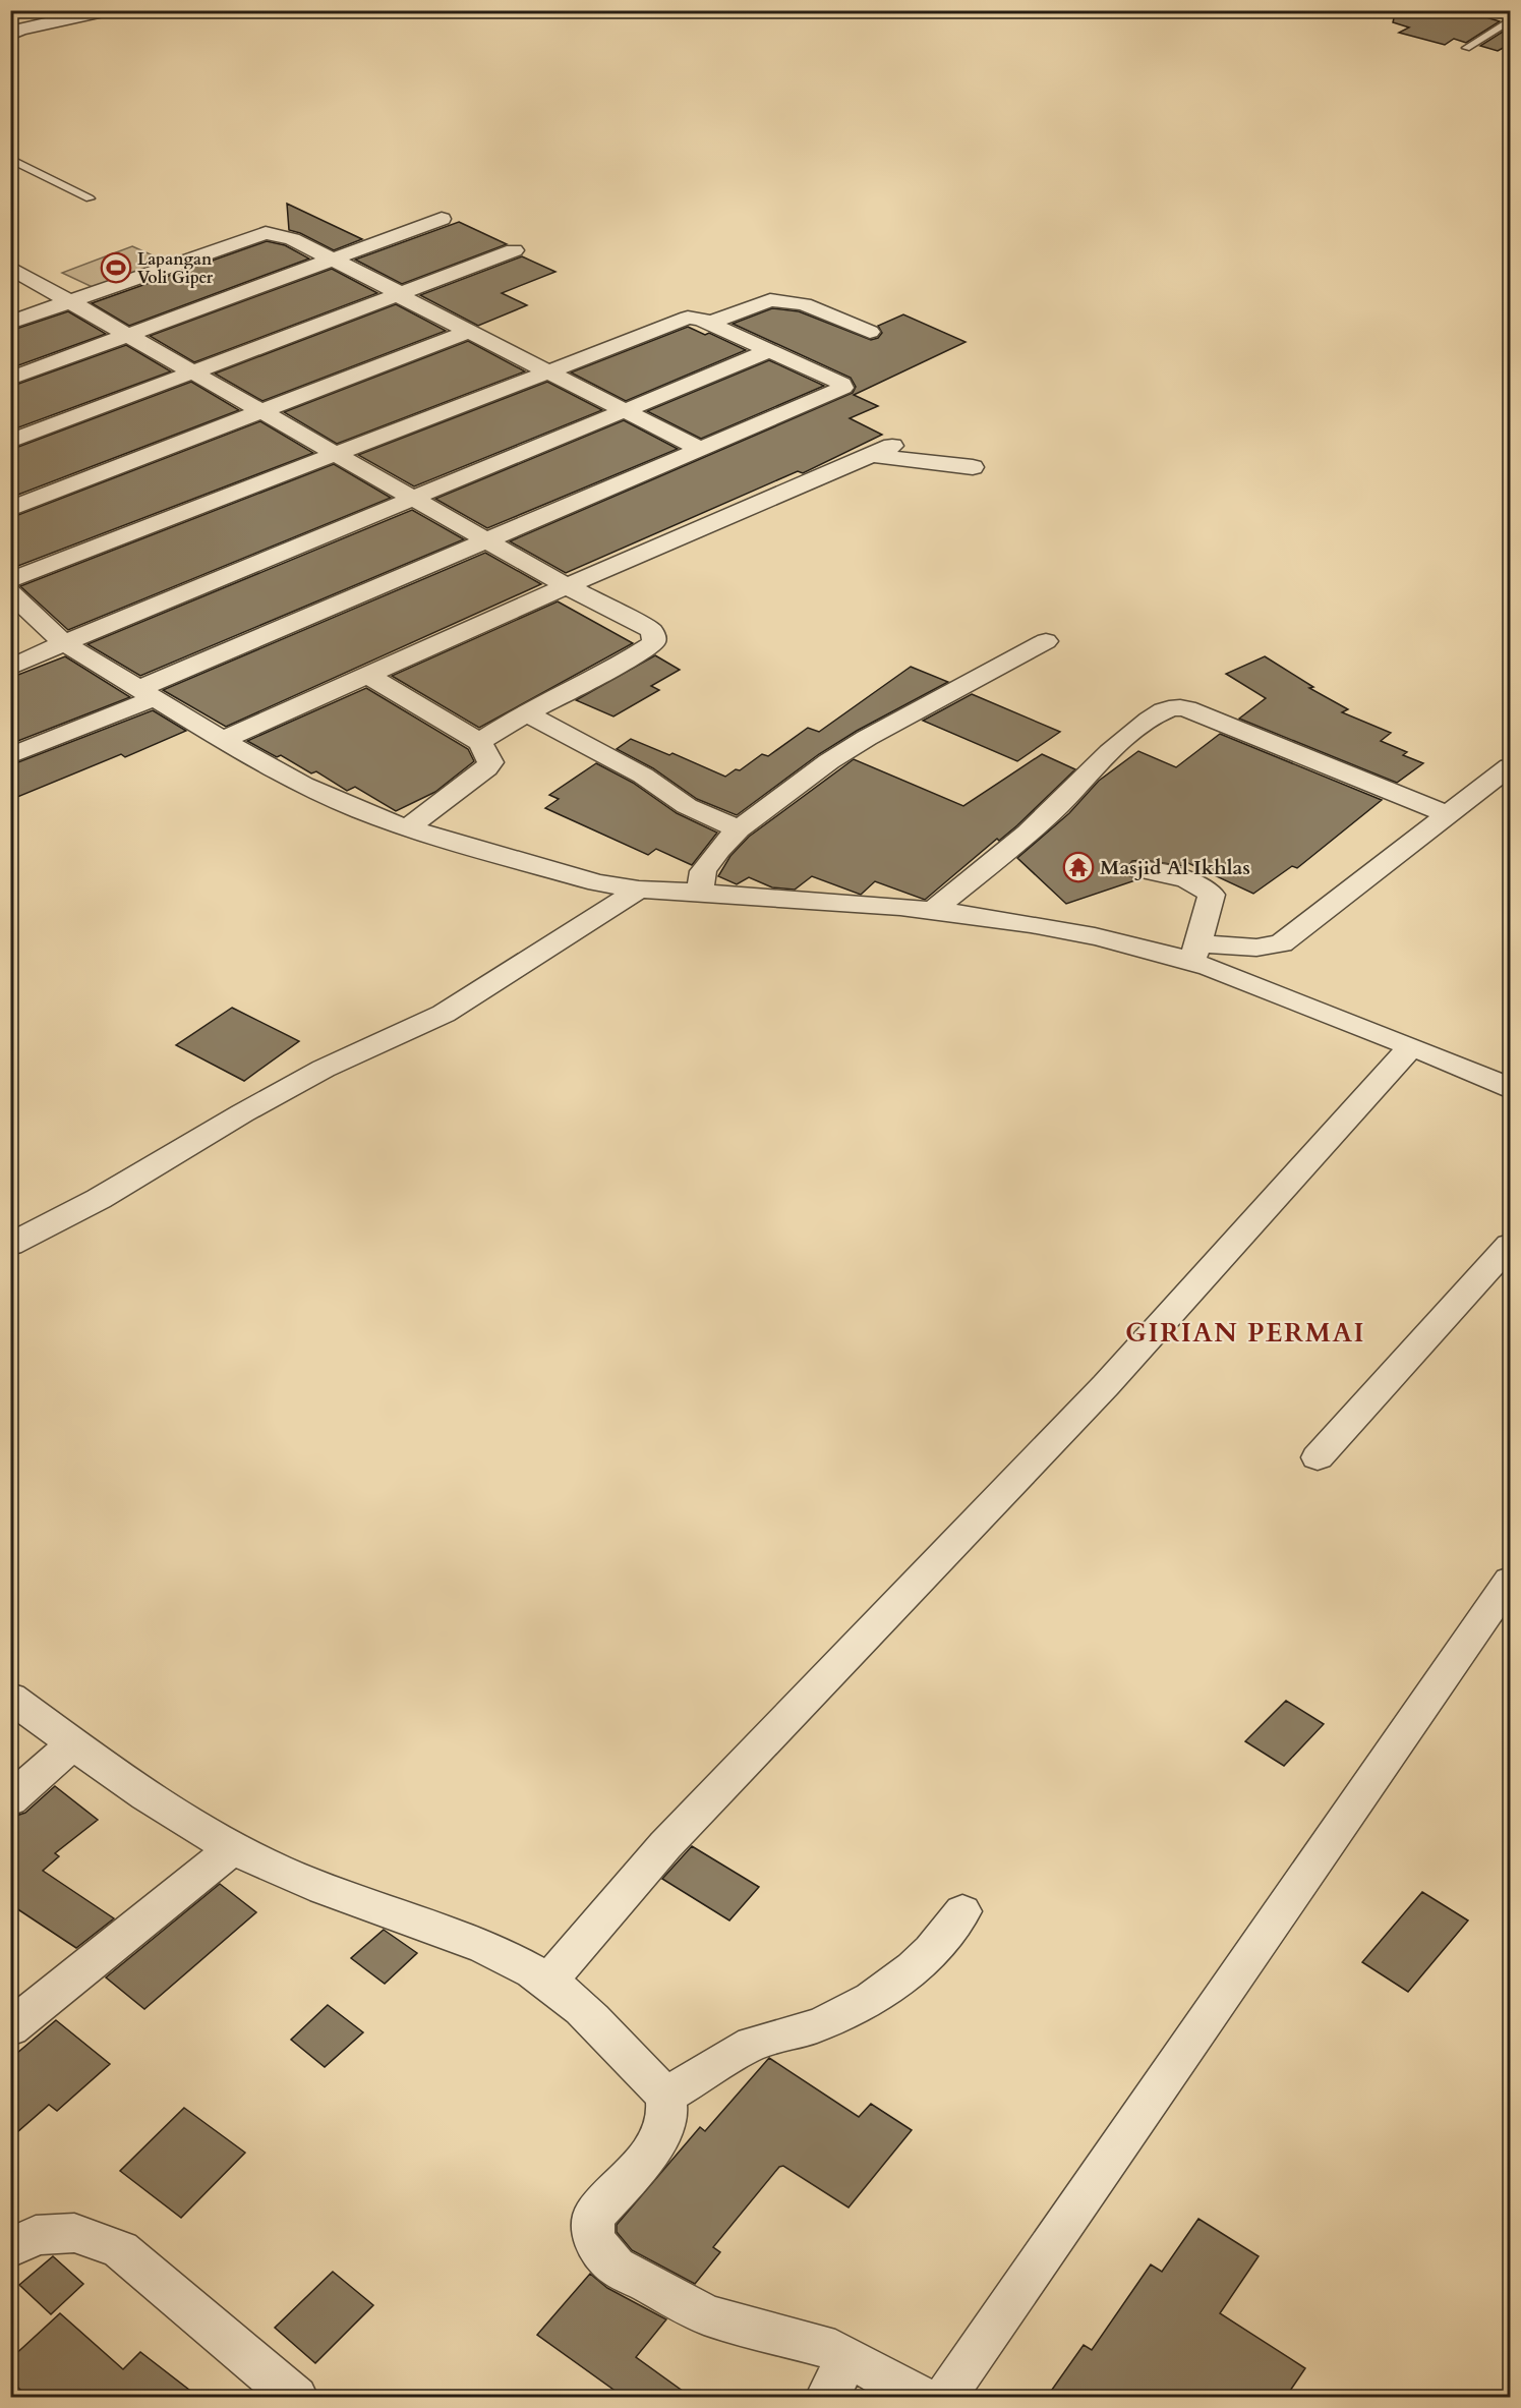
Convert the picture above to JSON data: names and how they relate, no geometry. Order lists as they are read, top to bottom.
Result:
{
  "districts": ["GIRIAN PERMAI"],
  "places": {
    "sports": ["Lapangan Voli Giper"],
    "temple": ["Masjid Al Ikhlas"]
  }
}
